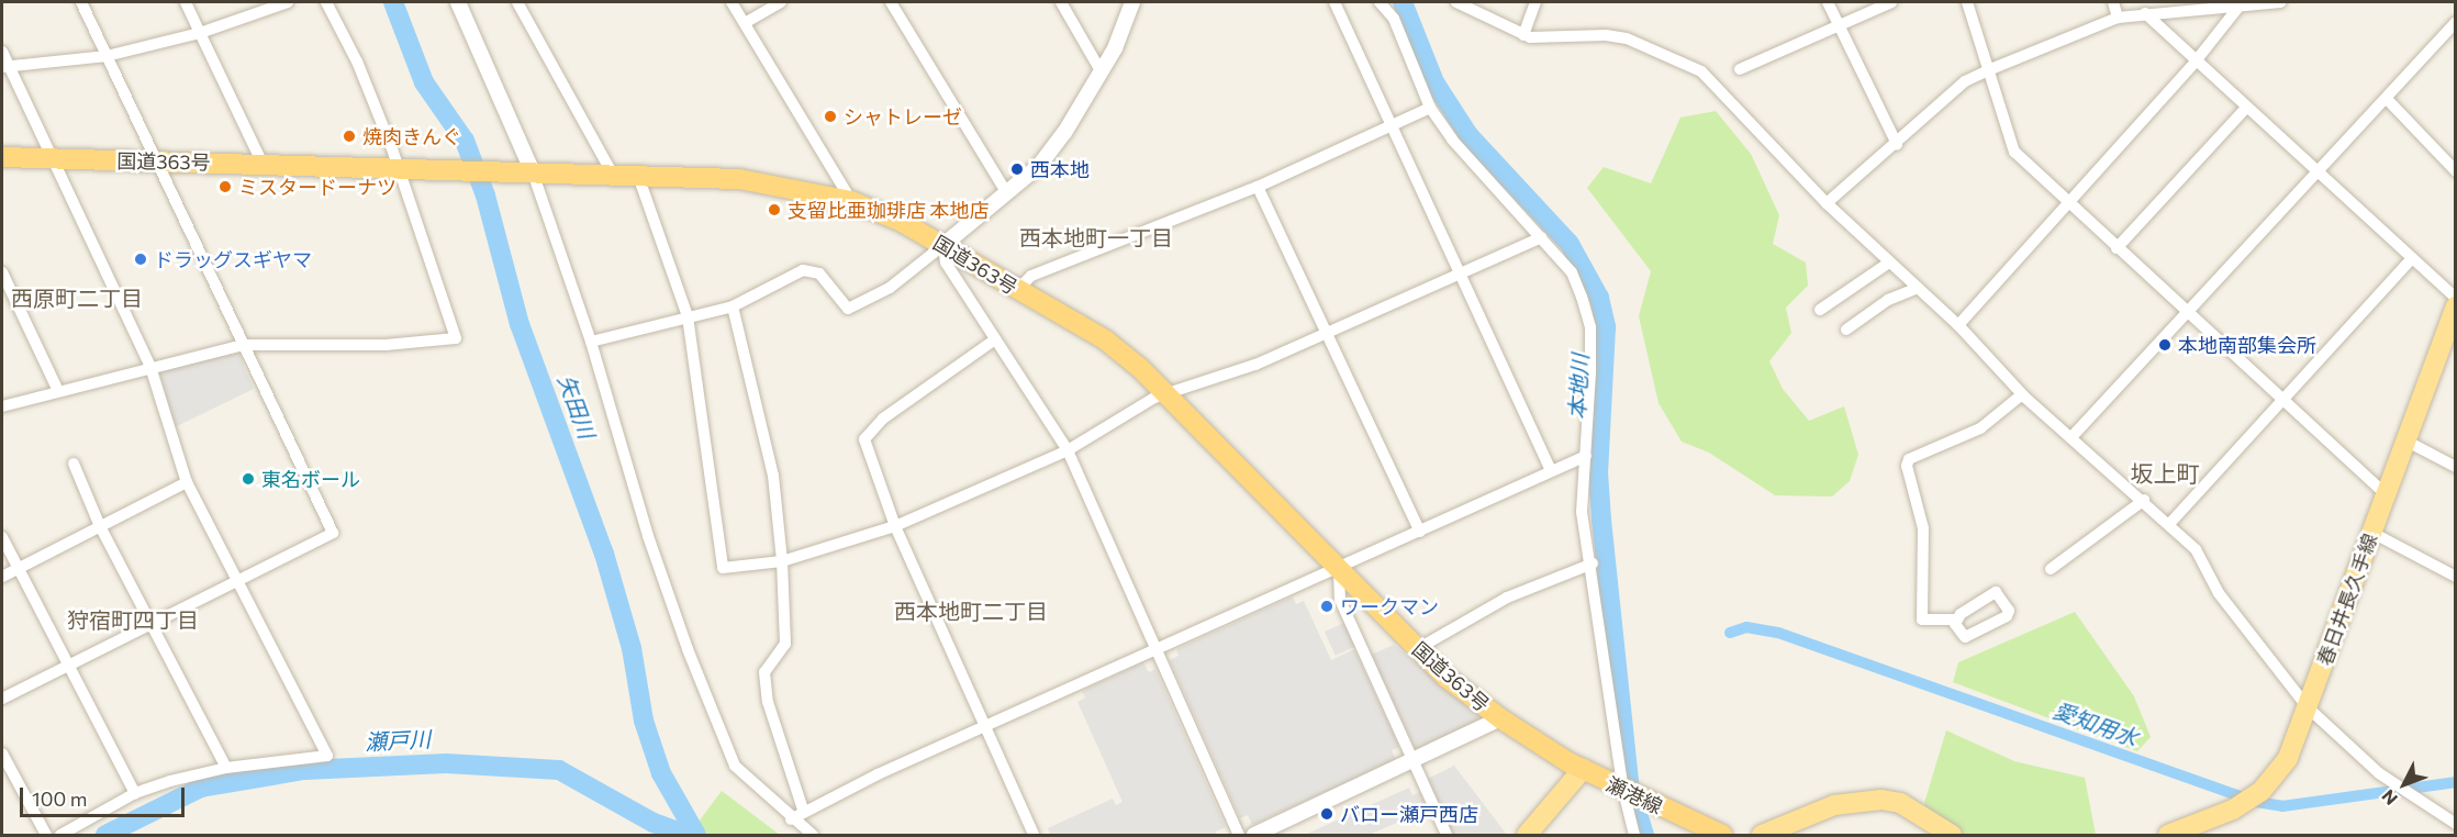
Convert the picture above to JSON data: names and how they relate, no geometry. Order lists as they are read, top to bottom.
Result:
{
  "streets": {
    "highway": ["国道363号", "瀬港線"],
    "main road": ["春日井長久手線"]
  },
  "crossings": [
    ["国道363号", "瀬港線"]
  ],
  "districts": [
    "西本地町一丁目",
    "西原町二丁目",
    "坂上町",
    "西本地町二丁目",
    "狩宿町四丁目"
  ],
  "water": [
    "本地川",
    "矢田川",
    "愛知用水",
    "瀬戸川"
  ],
  "places": [
    "シャトレーゼ",
    "焼肉きんぐ",
    "西本地",
    "ミスタードーナツ",
    "支留比亜珈琲店 本地店",
    "ドラッグスギヤマ",
    "本地南部集会所",
    "東名ボール",
    "ワークマン",
    "バロー瀬戸西店"
  ],
  "scale_bar": "100 m",
  "north": "bottom left"
}
